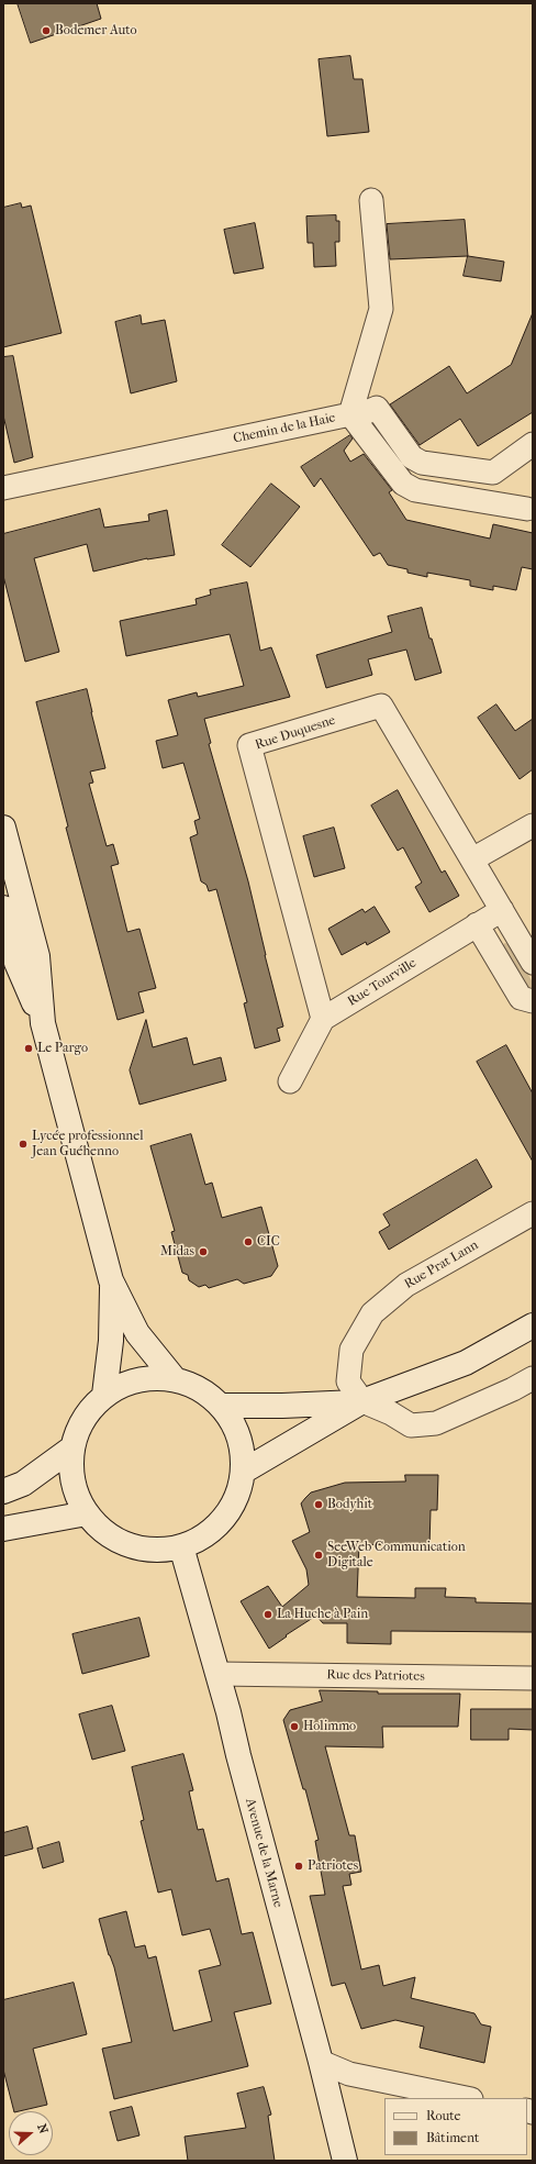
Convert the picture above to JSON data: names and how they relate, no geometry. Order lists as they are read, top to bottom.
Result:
{
  "streets": {
    "main road": ["Avenue de la Marne"],
    "street": [
      "Chemin de la Haie",
      "Rue Duquesne",
      "Rue Tourville",
      "Rue Prat Lann",
      "Rue des Patriotes"
    ]
  },
  "crossings": [
    ["Rue Duquesne", "Rue Tourville"],
    ["Rue des Patriotes", "Avenue de la Marne"]
  ],
  "places": [
    "Bodemer Auto",
    "Le Pargo",
    "Lycée professionnel Jean Guéhenno",
    "CIC",
    "Midas",
    "Bodyhit",
    "SeeWeb Communication Digitale",
    "La Huche à Pain",
    "Holimmo",
    "Patriotes"
  ],
  "legend": ["Route", "Bâtiment"],
  "north": "right"
}
